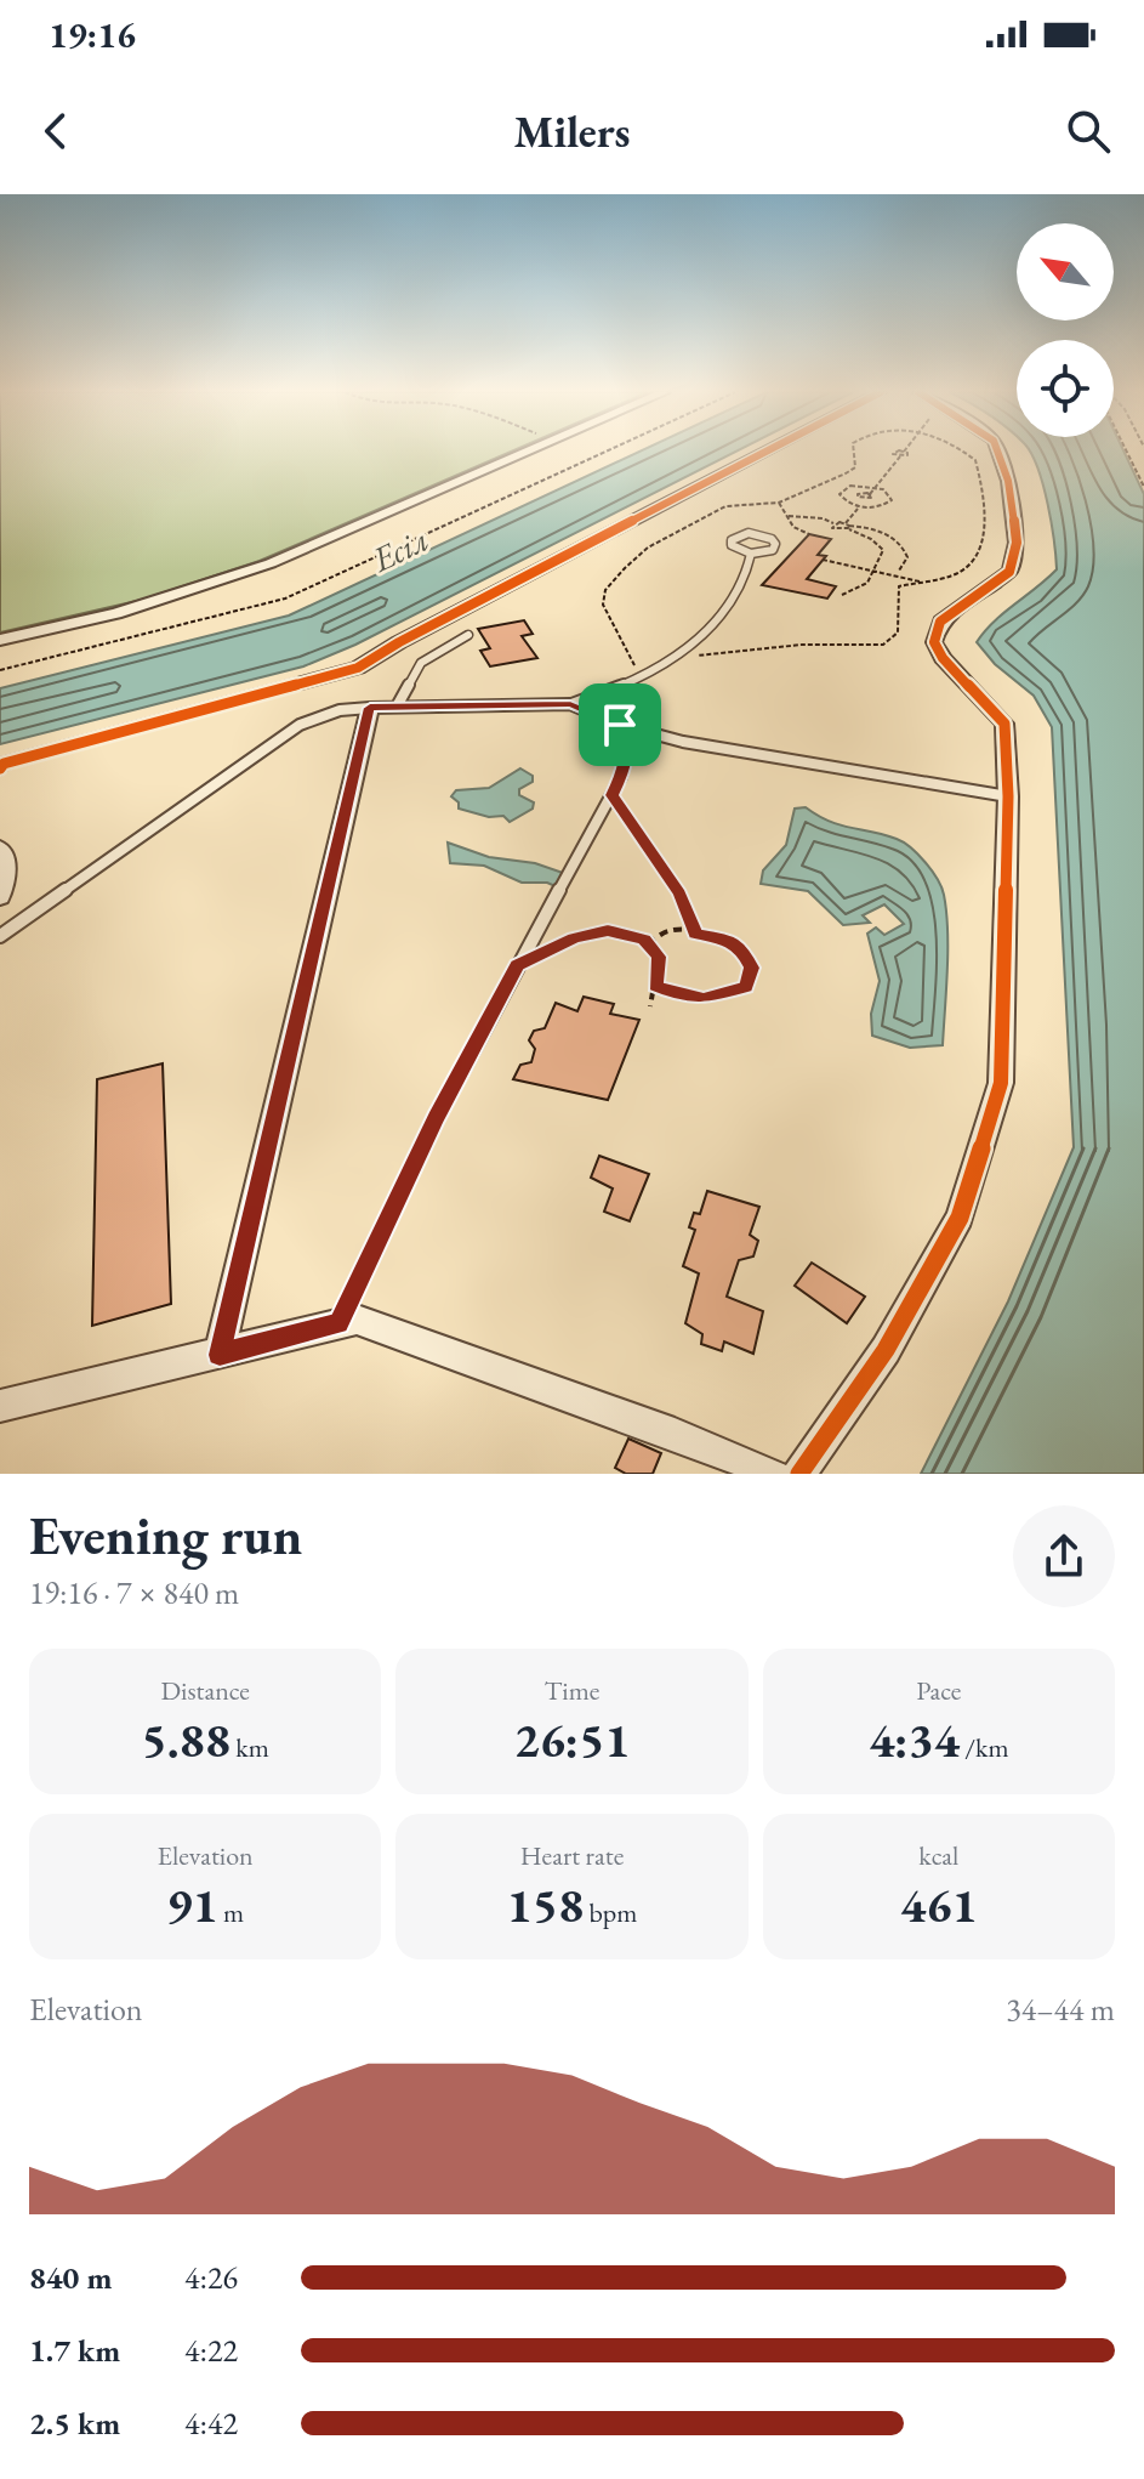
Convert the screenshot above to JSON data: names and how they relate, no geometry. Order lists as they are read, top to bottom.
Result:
{
  "water": ["Есіл"],
  "north": "top left",
  "page": {
    "status": "19:16",
    "header": "Milers",
    "heading": ["Evening run", "19:16 · 7 × 840 m"],
    "stats": [
      ["Distance", "5.88 km"],
      ["Time", "26:51"],
      ["Pace", "4:34 /km"],
      ["Elevation", "91 m"],
      ["Heart rate", "158 bpm"],
      ["kcal", "461"]
    ],
    "chart": ["Elevation", "34–44 m"],
    "list": [
      {
        "name": "840 m",
        "note": "4:26"
      },
      {
        "name": "1.7 km",
        "note": "4:22"
      },
      {
        "name": "2.5 km",
        "note": "4:42"
      }
    ]
  }
}
